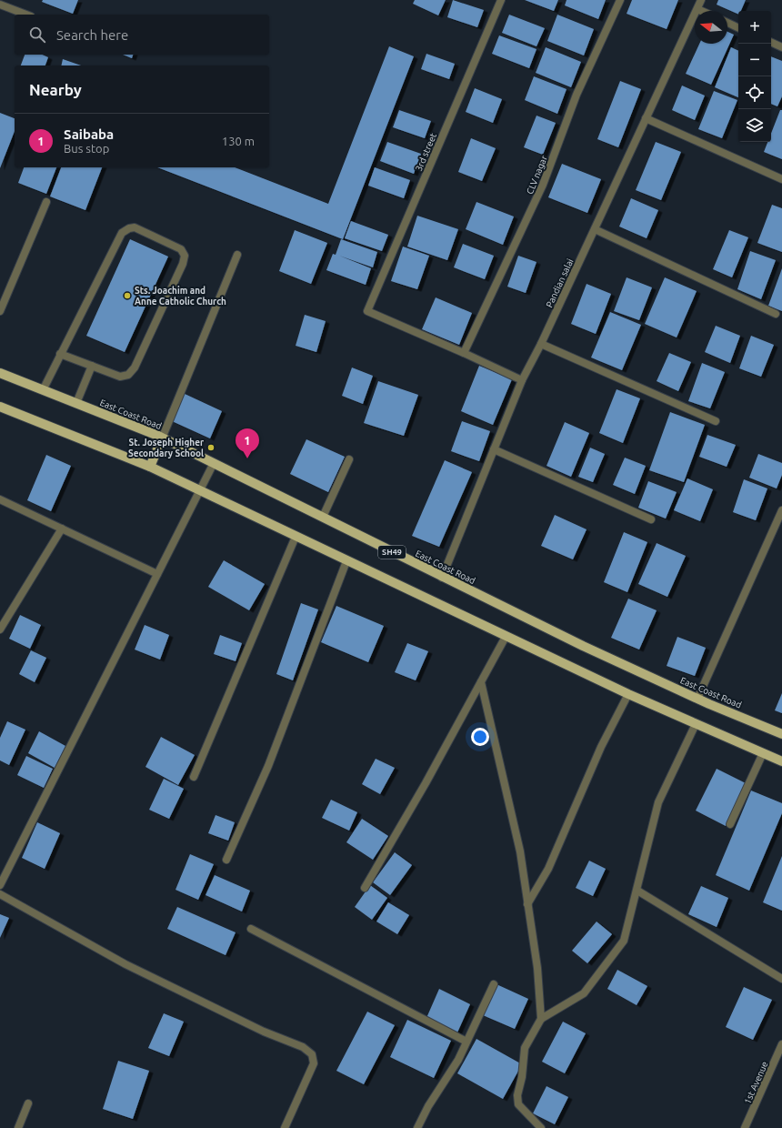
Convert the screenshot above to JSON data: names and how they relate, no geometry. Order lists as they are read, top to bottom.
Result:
{
  "streets": {
    "main road": ["East Coast Road", "SH49"],
    "street": [
      "3rd street",
      "CLV nagar",
      "Pandian salai",
      "1st Avenue"
    ]
  },
  "crossings": [
    ["3rd street", "CLV nagar"],
    ["Pandian salai", "East Coast Road"]
  ],
  "places": ["Sts. Joachim and Anne Catholic Church", "St. Joseph Higher Secondary School"],
  "north": "left",
  "page": {
    "map_buttons": ["+", "−"],
    "search": "Search here",
    "heading": "Nearby",
    "list": [
      {
        "mark": "1",
        "name": "Saibaba",
        "note": "Bus stop",
        "value": "130 m"
      }
    ],
    "pins": "1"
  }
}
